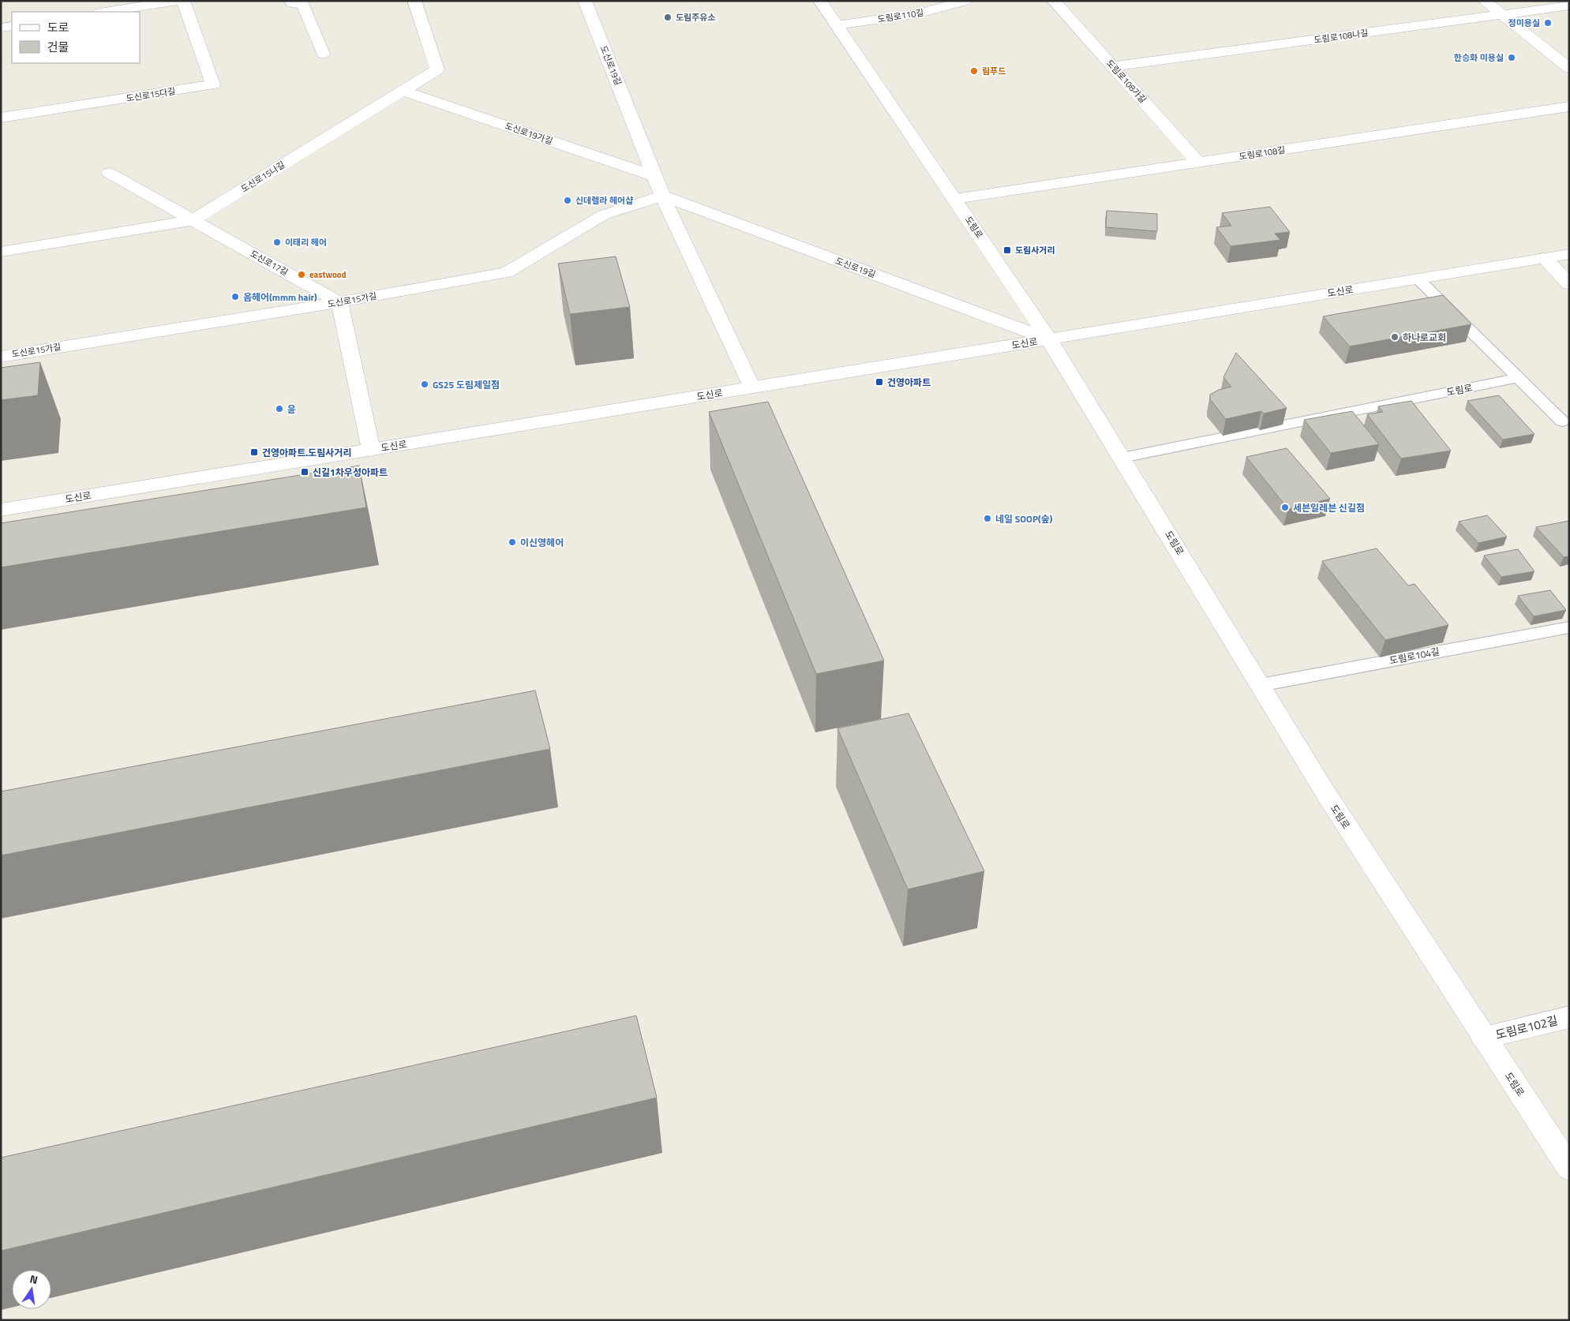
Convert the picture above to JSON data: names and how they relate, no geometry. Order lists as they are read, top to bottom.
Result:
{
  "streets": {
    "street": [
      "도림로110길",
      "도림로108나길",
      "도신로19길",
      "도림로108가길",
      "도신로15다길",
      "도신로19가길",
      "도림로108길",
      "도신로15나길",
      "도림로",
      "도신로17길",
      "도신로",
      "도신로15가길",
      "도림로102길"
    ],
    "lane": ["도림로104길"]
  },
  "crossings": [
    ["도림로110길", "도림로"],
    ["도림로108나길", "도림로108가길"],
    ["도신로19길", "도신로19가길"],
    ["도신로19길", "도림로"],
    ["도신로19길", "도신로"],
    ["도신로19길", "도신로15가길"],
    ["도림로108가길", "도림로108길"],
    ["도신로19가길", "도신로15나길"],
    ["도림로108길", "도림로"],
    ["도신로15나길", "도신로17길"],
    ["도림로", "도신로"],
    ["도림로", "도림로104길"],
    ["도림로", "도림로102길"],
    ["도신로17길", "도신로15가길"]
  ],
  "places": {
    "other": [
      "도림주유소",
      "정미용실",
      "한승화 미용실",
      "림푸드",
      "신데렐라 헤어샵",
      "이태리 헤어",
      "eastwood",
      "음헤어(mmm hair)",
      "하나로교회",
      "GS25 도림제일점",
      "윤",
      "세븐일레븐 신길점",
      "네일 SOOP(숲)",
      "이신영헤어"
    ],
    "transit": [
      "도림사거리",
      "건영아파트",
      "건영아파트.도림사거리",
      "신길1차우성아파트"
    ]
  },
  "legend": ["도로", "건물"],
  "north": "top"
}
